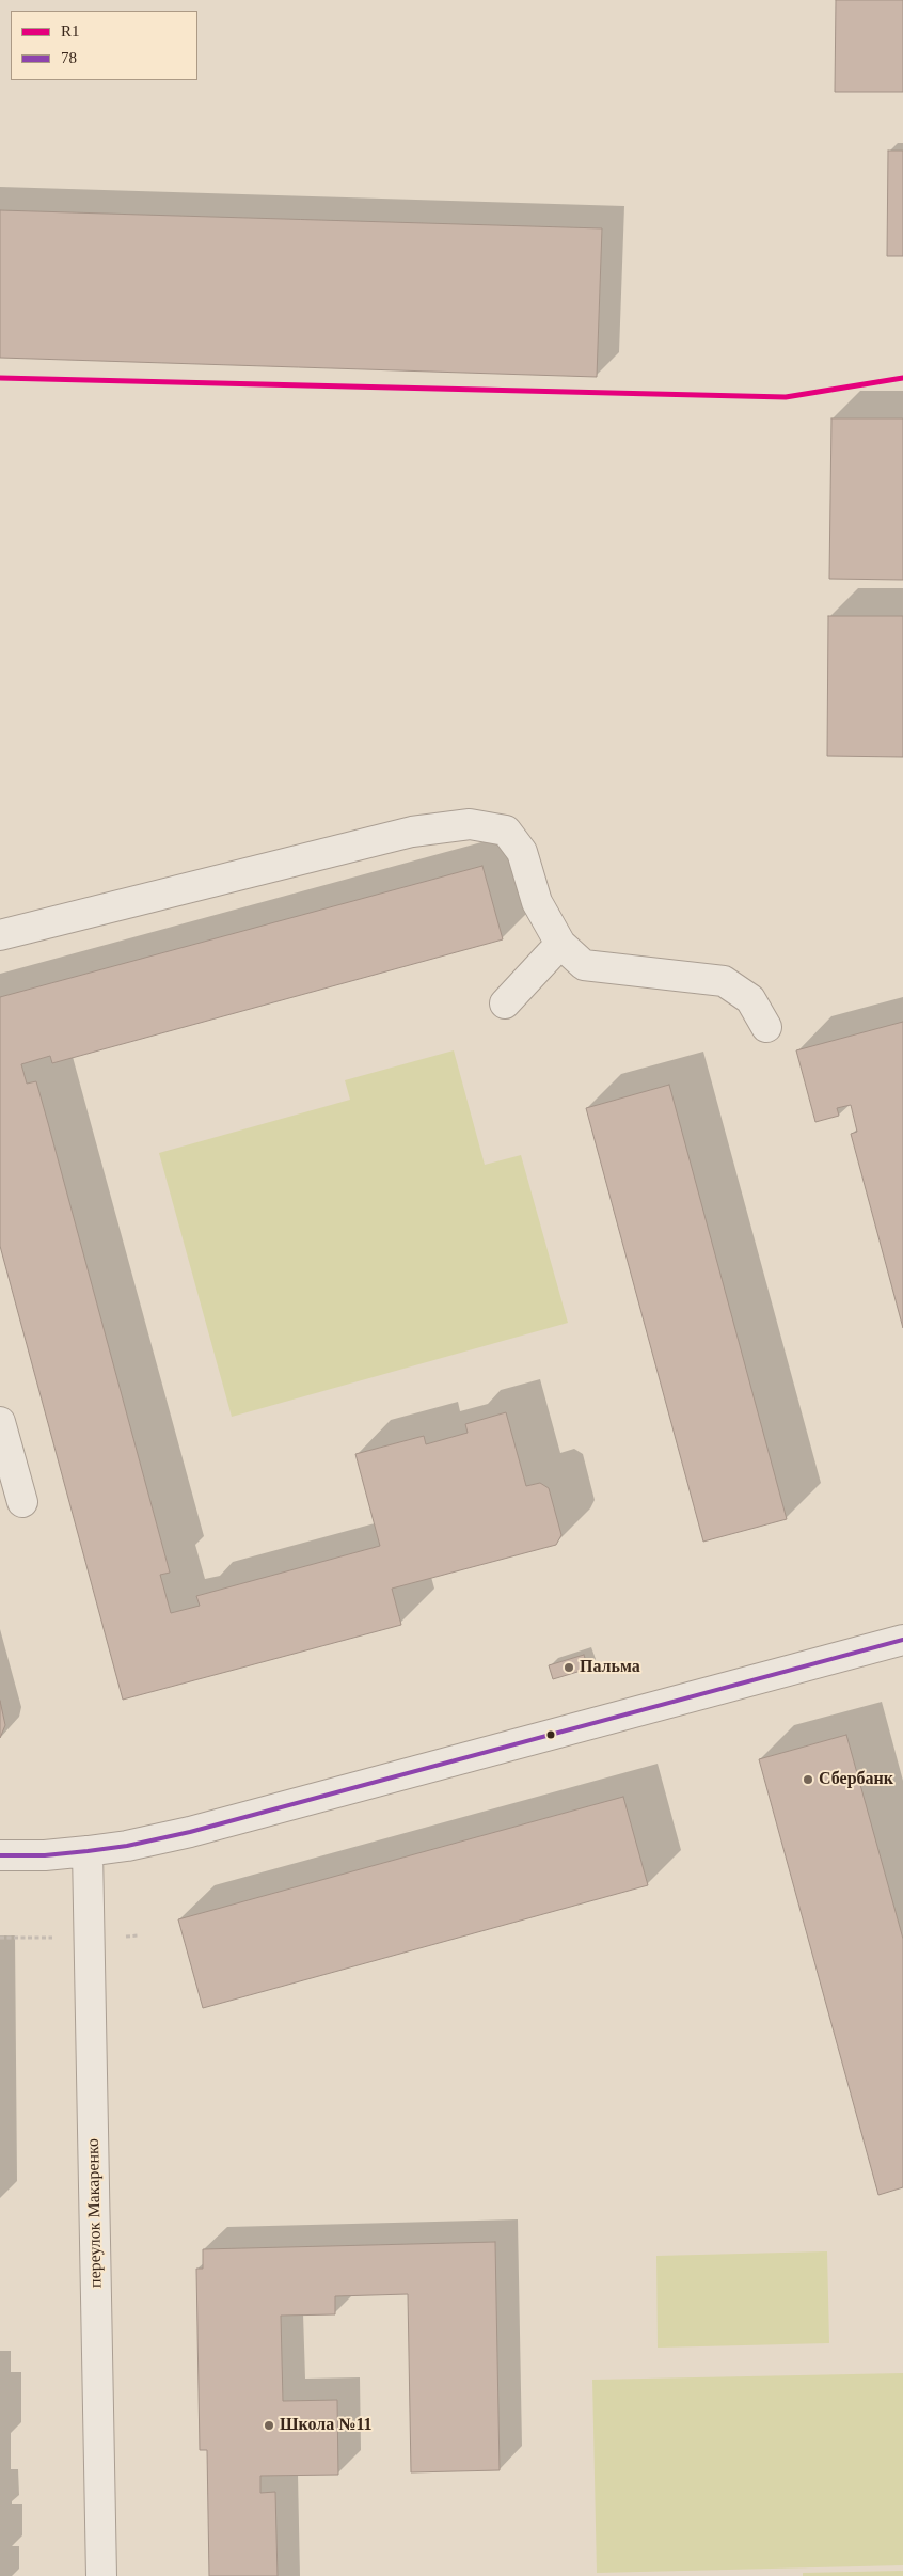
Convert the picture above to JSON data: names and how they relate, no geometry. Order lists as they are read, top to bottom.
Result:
{
  "streets": {
    "street": ["переулок Макаренко"]
  },
  "places": ["Пальма", "Сбербанк", "Школа №11"],
  "lines": ["transit line R1", "transit line 78"],
  "legend": ["R1", "78"]
}
